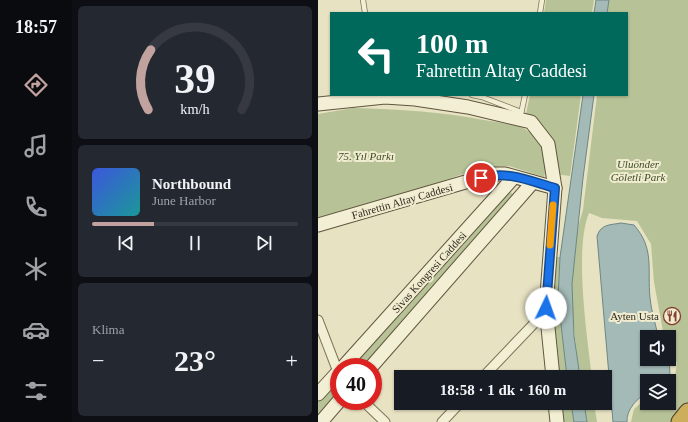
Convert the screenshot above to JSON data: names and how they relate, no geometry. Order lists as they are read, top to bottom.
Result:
{
  "streets": {
    "street": ["Fahrettin Altay Caddesi", "Sivas Kongresi Caddesi"]
  },
  "crossings": [
    ["Fahrettin Altay Caddesi", "Sivas Kongresi Caddesi"]
  ],
  "parks": ["75. Yıl Parkı", "Uluönder Göletli Park"],
  "places": {
    "restaurant": ["Ayten Usta"]
  },
  "page": {
    "tabs": "18:57",
    "turn": ["100 m", "Fahrettin Altay Caddesi"],
    "song": ["Northbound", "June Harbor"],
    "tile": "Klima",
    "heat": ["−", "23°", "+"],
    "limit": "40",
    "trip": "18:58 · 1 dk · 160 m",
    "gauge": ["39", "km/h"]
  }
}
